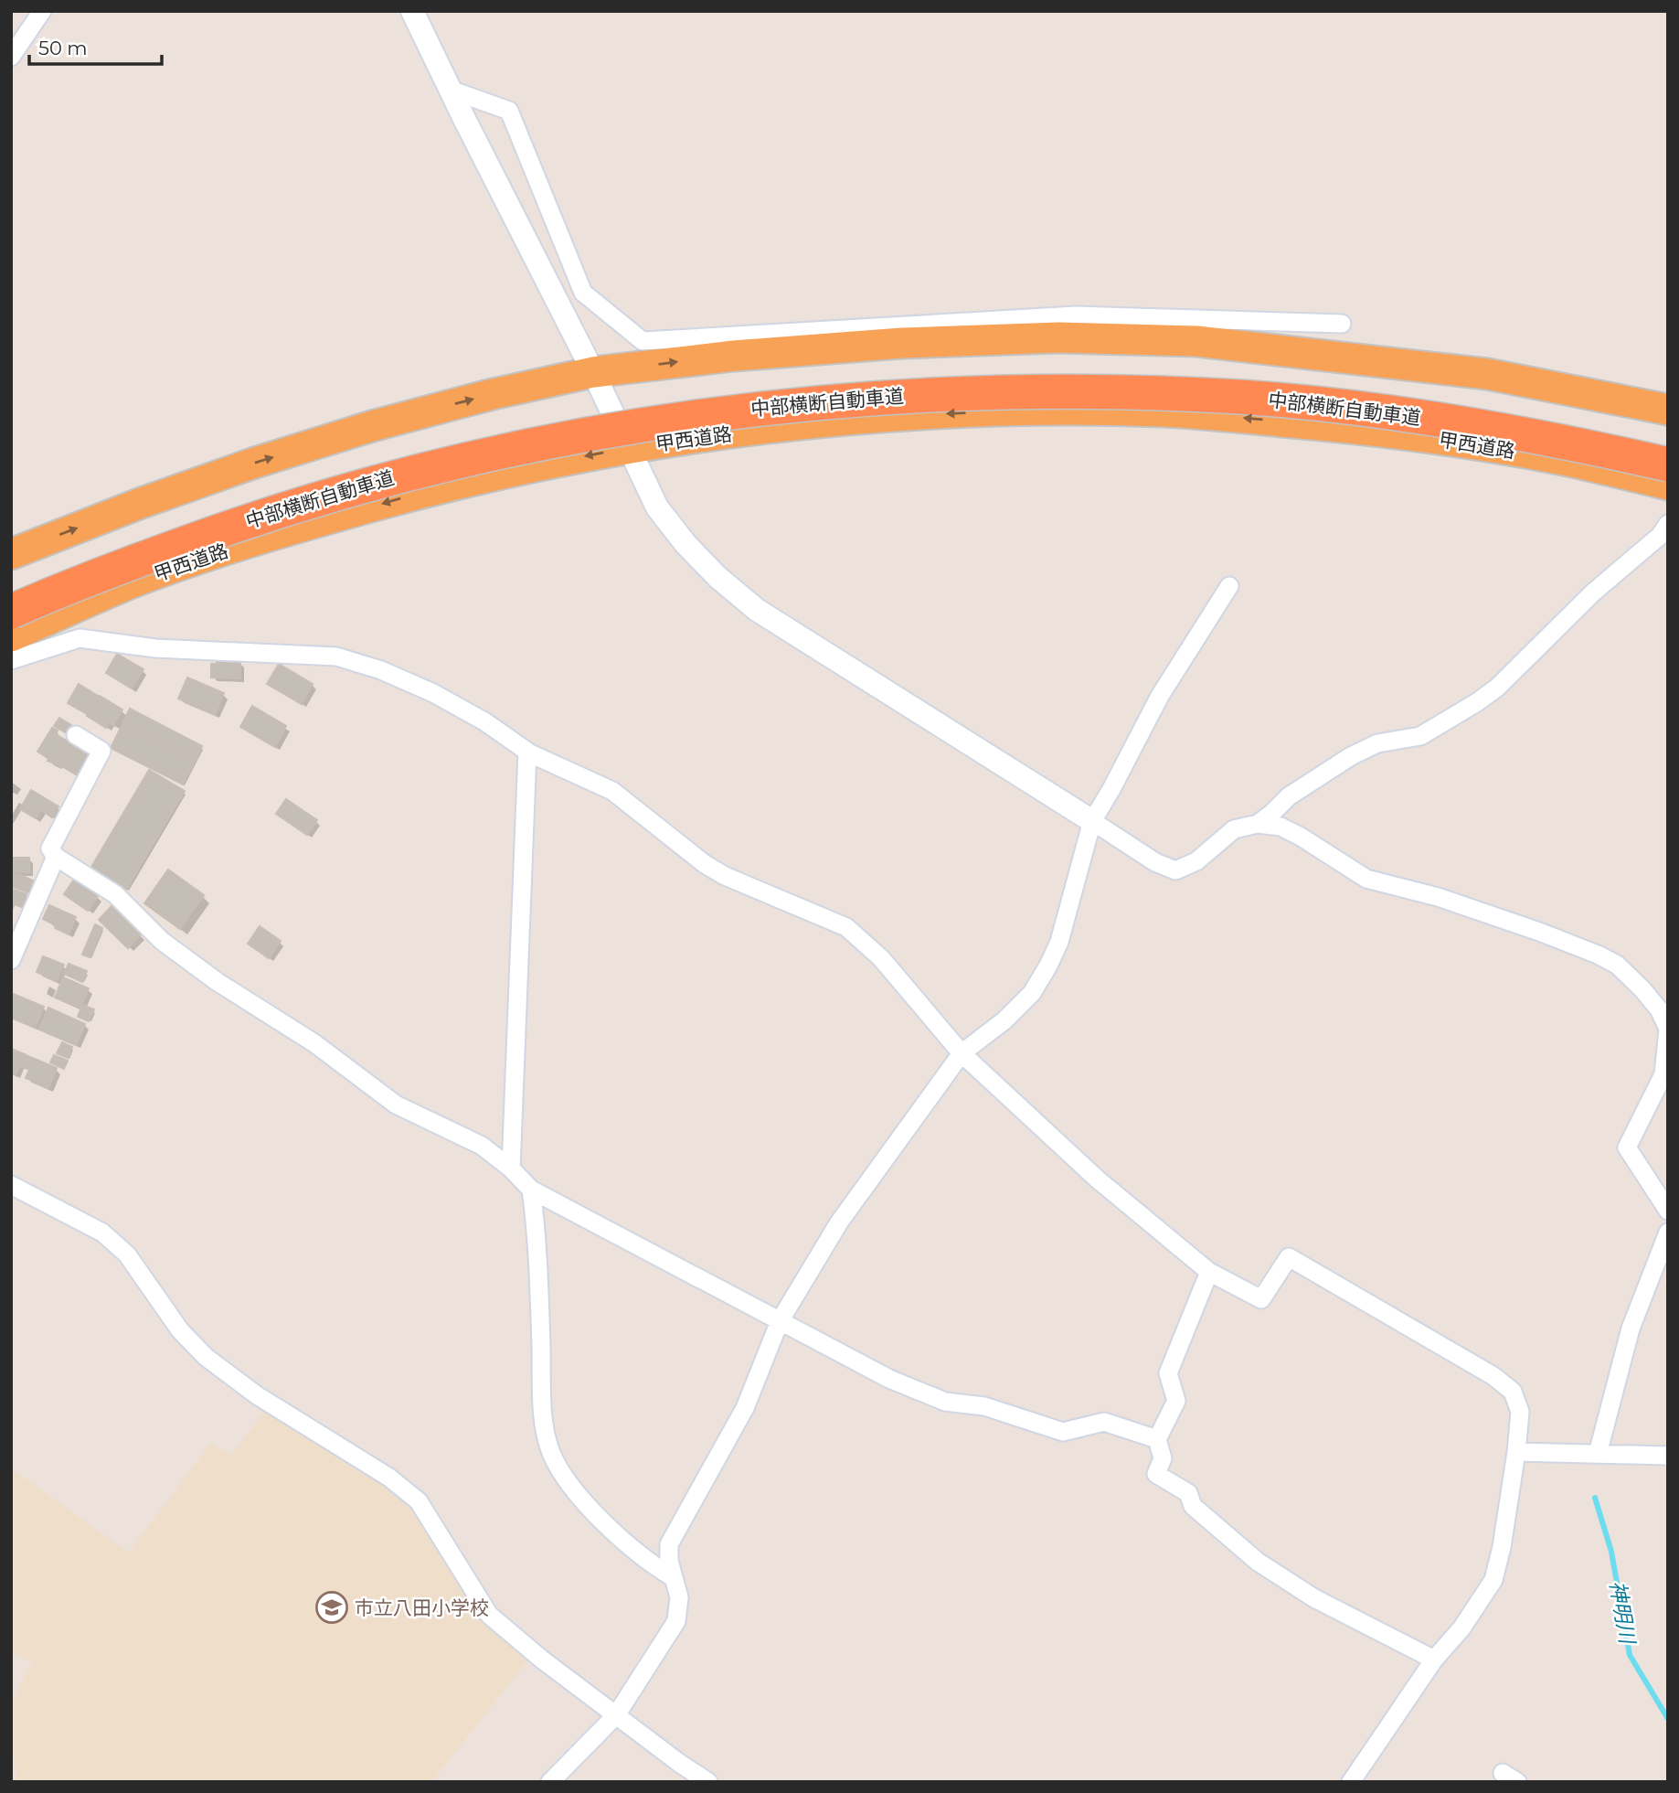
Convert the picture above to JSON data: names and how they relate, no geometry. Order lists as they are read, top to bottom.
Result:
{
  "streets": {
    "highway": ["中部横断自動車道", "甲西道路"]
  },
  "water": ["神明川"],
  "places": {
    "school or university": ["市立八田小学校"]
  },
  "scale_bar": "50 m"
}
